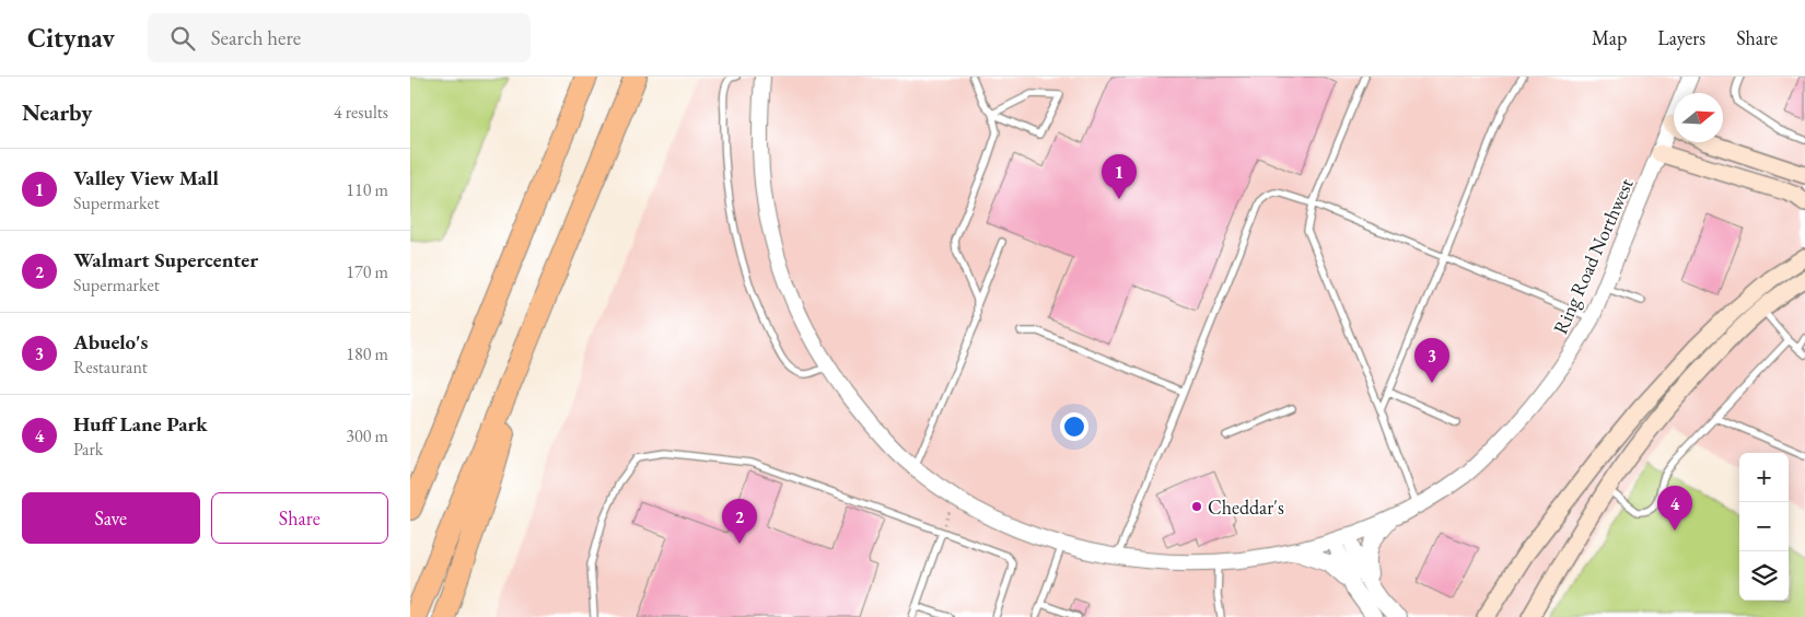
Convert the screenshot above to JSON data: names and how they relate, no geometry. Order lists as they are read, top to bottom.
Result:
{
  "streets": {
    "street": ["Ring Road Northwest"]
  },
  "places": ["Cheddar's"],
  "north": "right",
  "page": {
    "header": "Citynav",
    "search": "Search here",
    "nav": ["Map", "Layers", "Share"],
    "heading": ["Nearby", "4 results"],
    "list": [
      {
        "mark": "1",
        "name": "Valley View Mall",
        "note": "Supermarket",
        "value": "110 m"
      },
      {
        "mark": "2",
        "name": "Walmart Supercenter",
        "note": "Supermarket",
        "value": "170 m"
      },
      {
        "mark": "3",
        "name": "Abuelo's",
        "note": "Restaurant",
        "value": "180 m"
      },
      {
        "mark": "4",
        "name": "Huff Lane Park",
        "note": "Park",
        "value": "300 m"
      }
    ],
    "pins": [
      "1",
      "3",
      "4",
      "2"
    ],
    "map_buttons": ["+", "−"],
    "buttons": ["Save", "Share"]
  }
}
